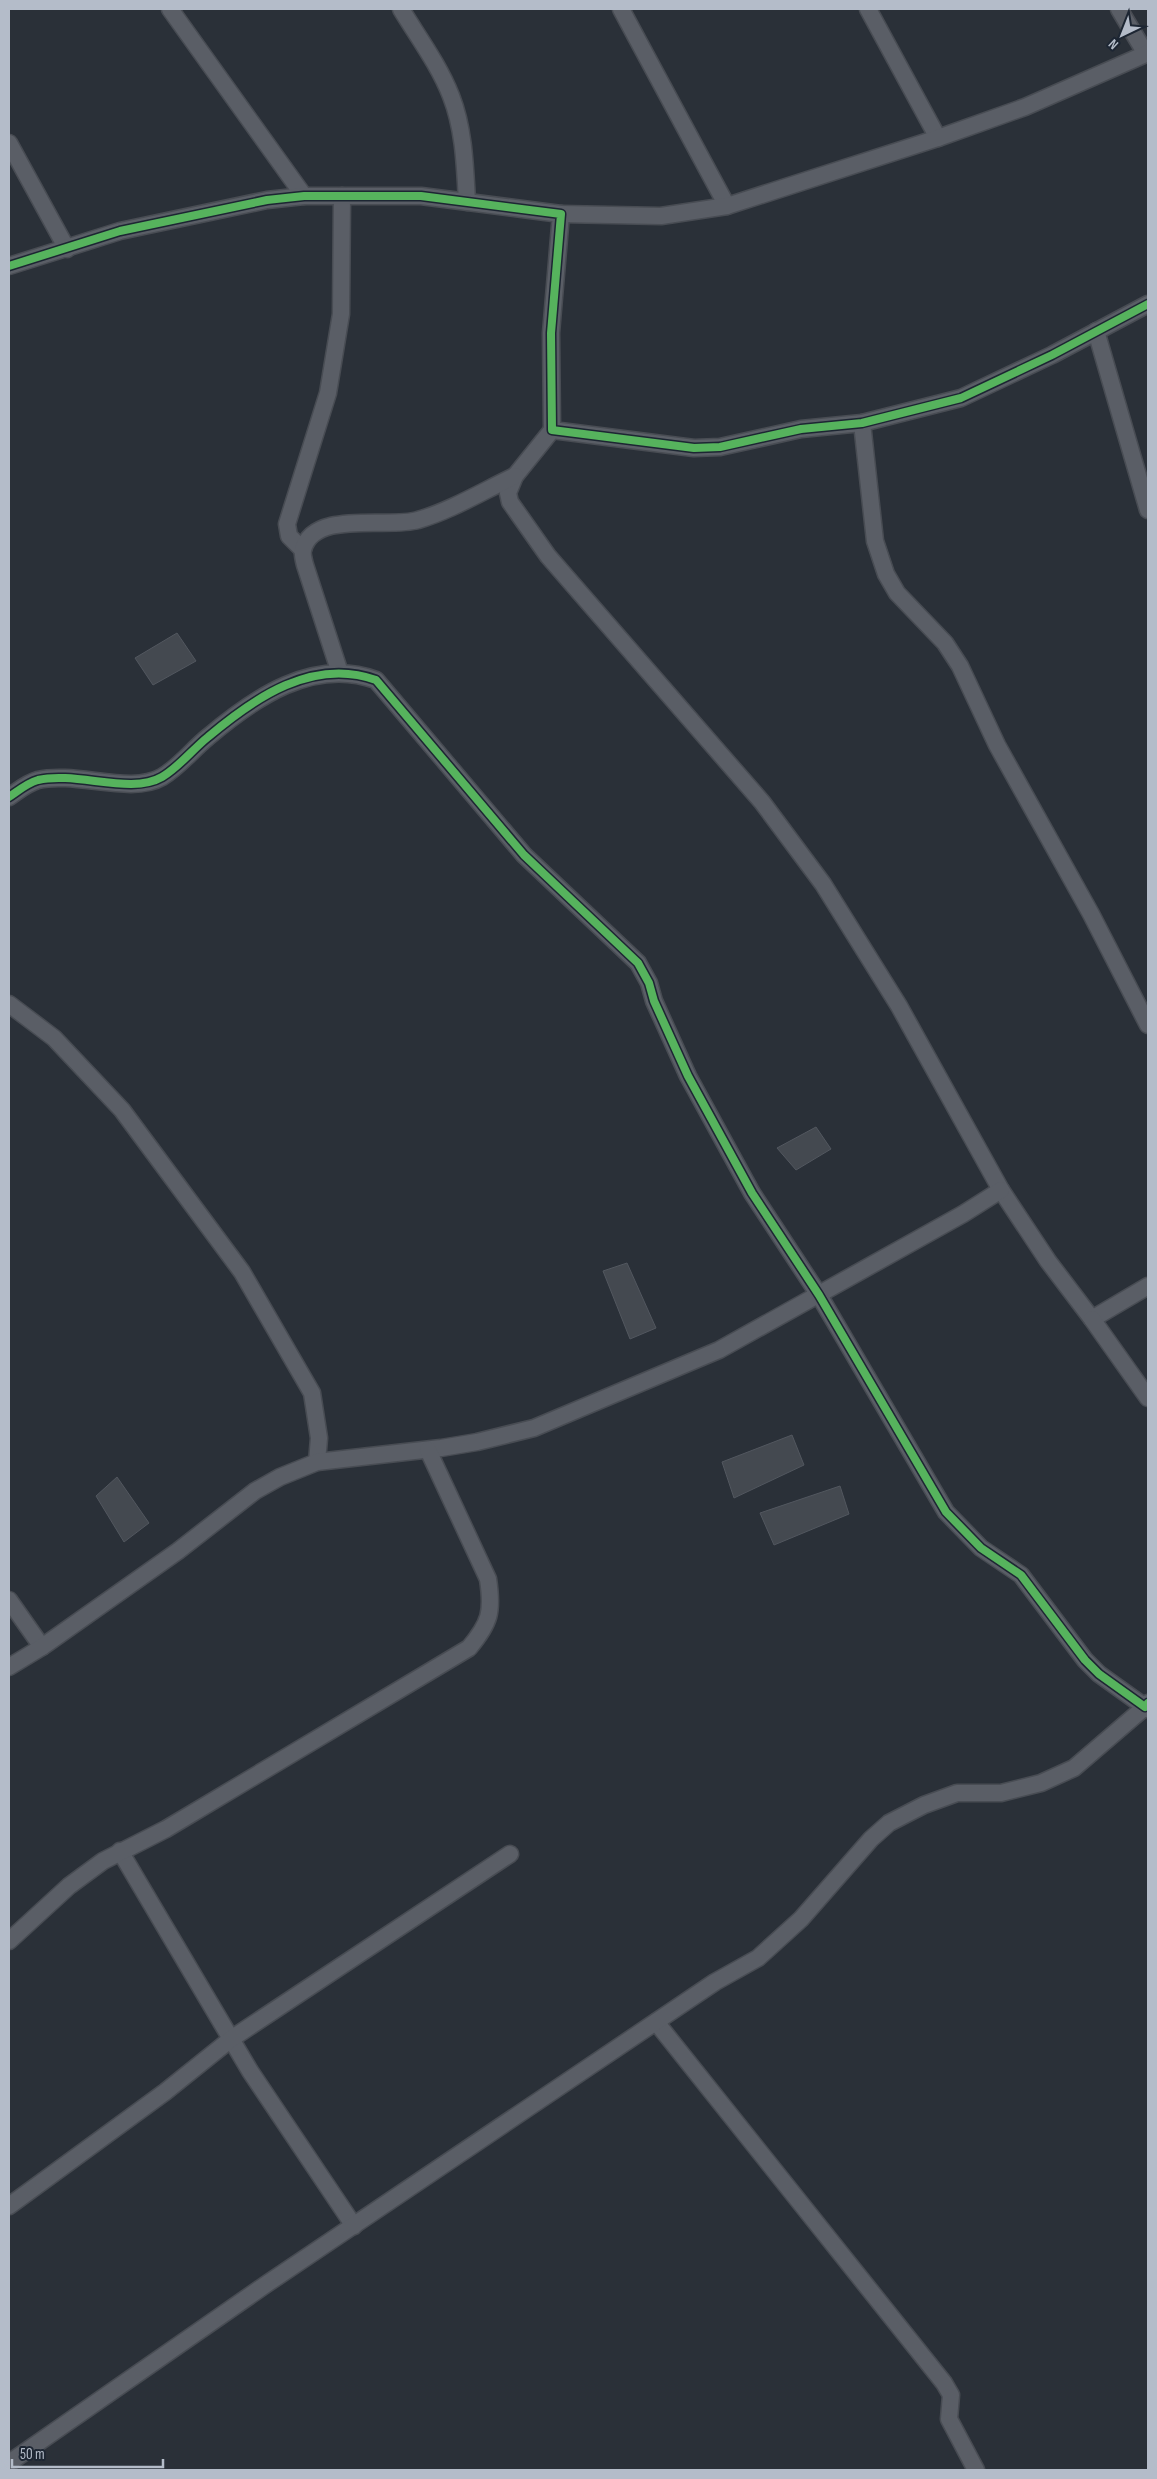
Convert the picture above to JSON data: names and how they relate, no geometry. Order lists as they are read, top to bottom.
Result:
{
  "scale_bar": "50 m",
  "north": "bottom left"
}
